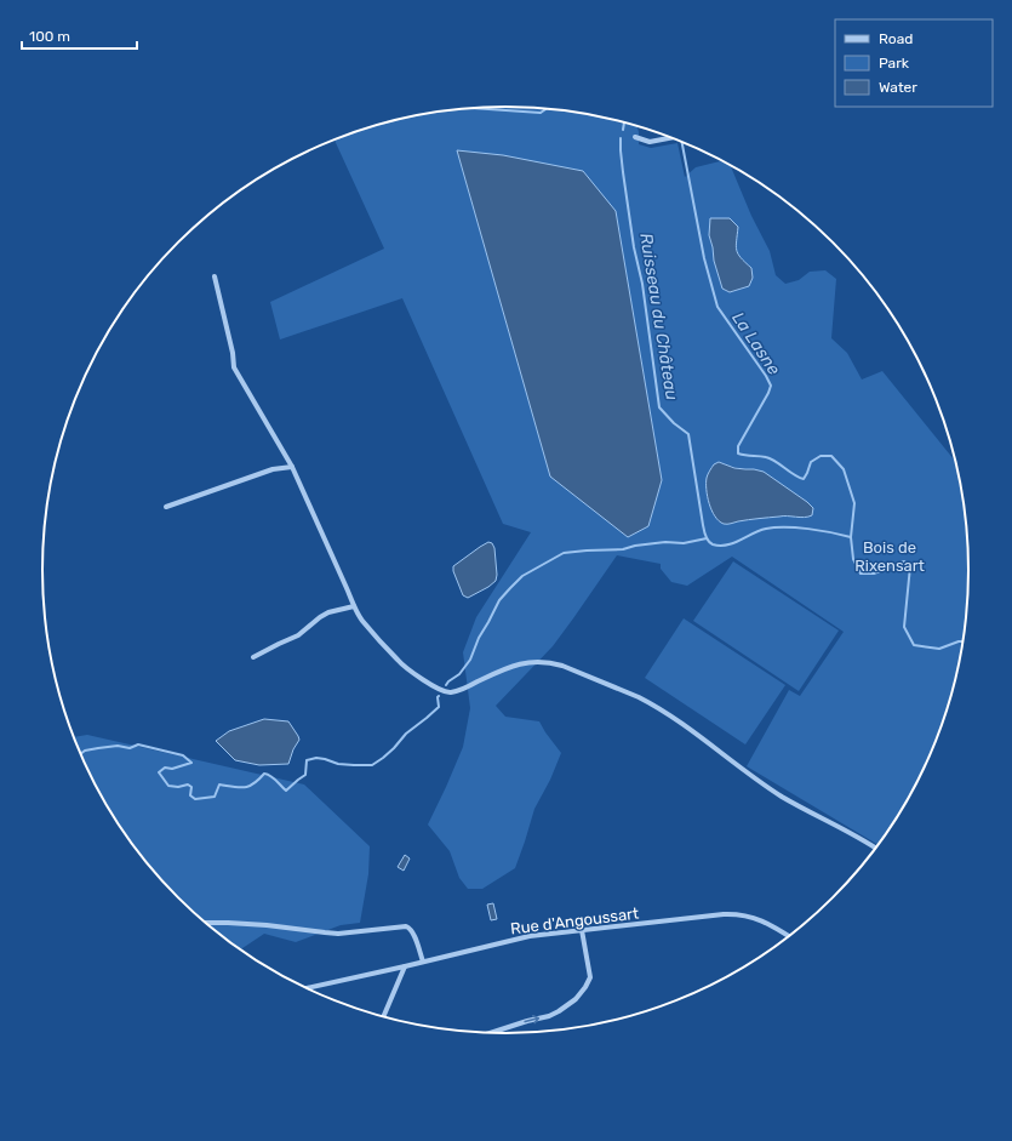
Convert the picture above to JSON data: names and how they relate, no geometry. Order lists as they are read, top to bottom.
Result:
{
  "streets": {
    "street": ["Rue d'Angoussart"]
  },
  "water": ["Ruisseau du Château", "La Lasne"],
  "parks": ["Bois de Rixensart"],
  "legend": ["Road", "Park", "Water"],
  "scale_bar": "100 m"
}
